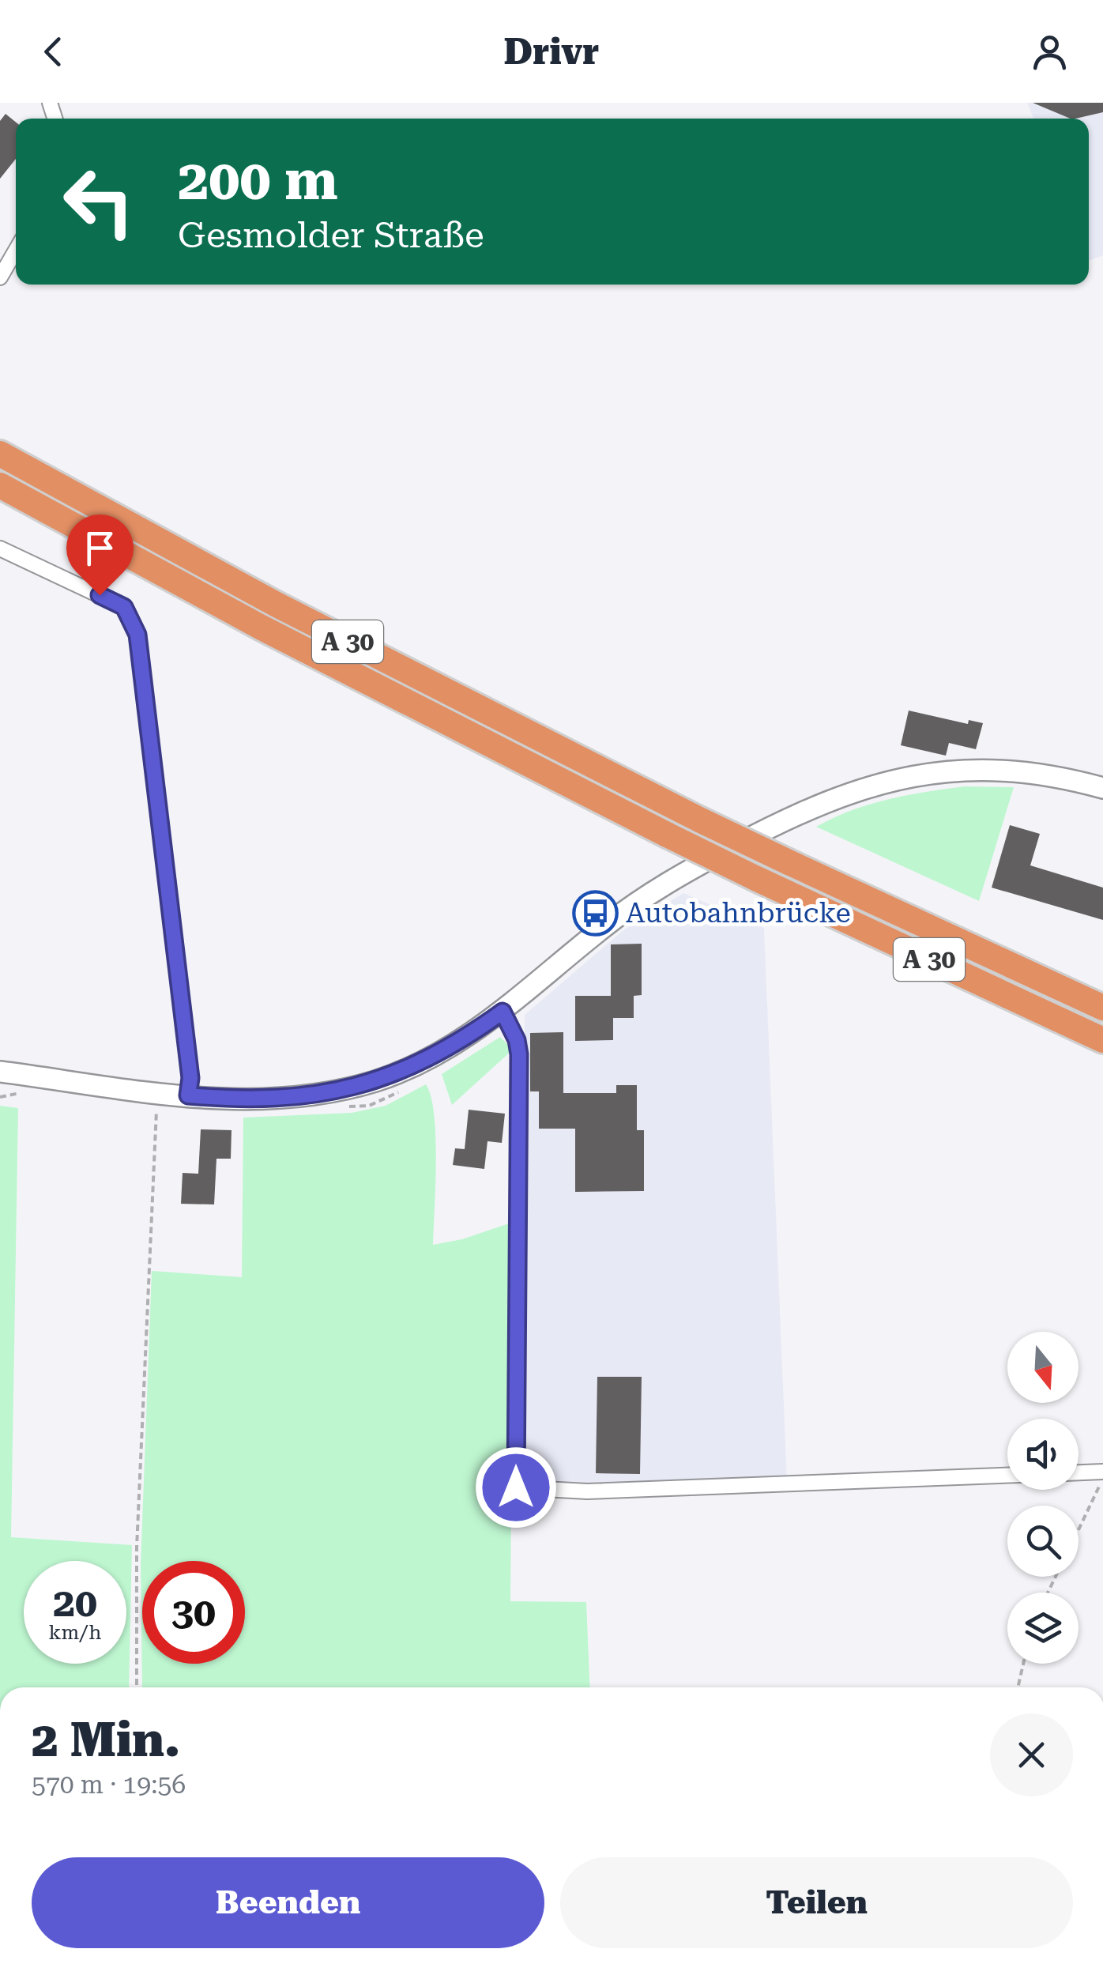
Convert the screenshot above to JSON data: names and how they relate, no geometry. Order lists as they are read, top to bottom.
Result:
{
  "streets": {
    "highway": ["A 30"]
  },
  "places": {
    "bus stop": ["Autobahnbrücke"]
  },
  "north": "bottom",
  "page": {
    "header": "Drivr",
    "turn": ["200 m", "Gesmolder Straße"],
    "speed": "20 km/h",
    "limit": "30",
    "heading": ["2 Min.", "570 m · 19:56"],
    "buttons": ["Beenden", "Teilen"]
  }
}
